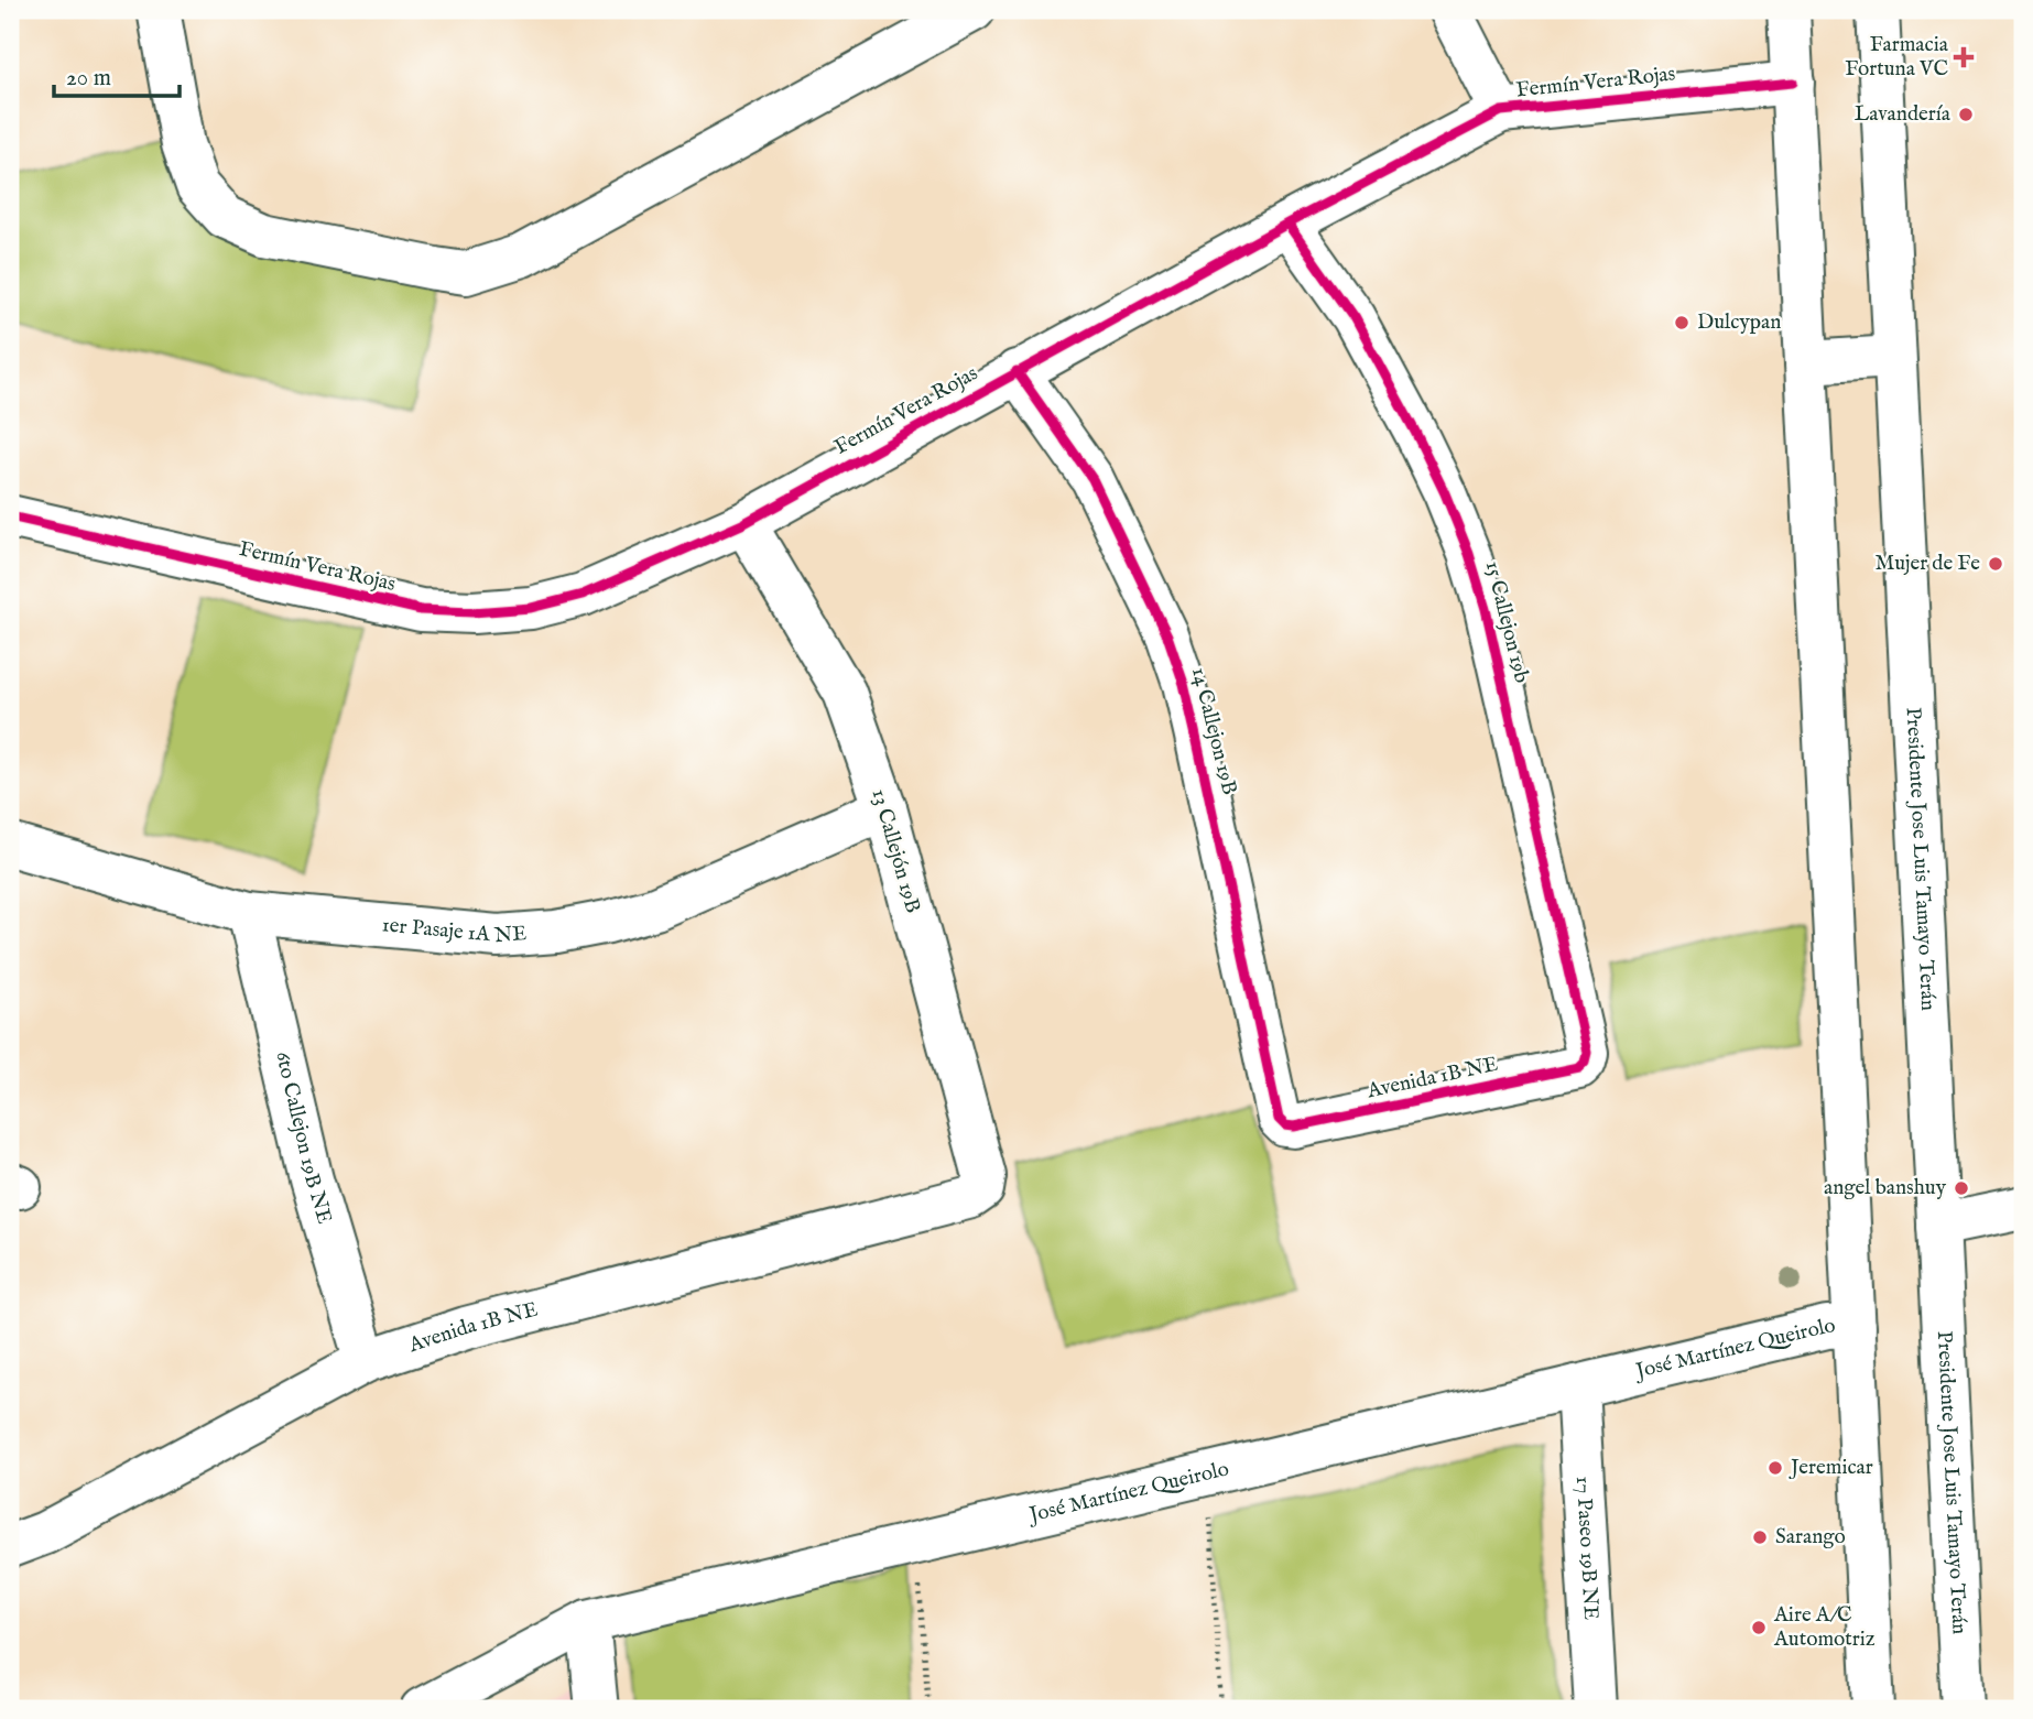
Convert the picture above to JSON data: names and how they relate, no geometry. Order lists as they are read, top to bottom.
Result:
{
  "streets": {
    "street": [
      "Fermín Vera Rojas",
      "15 Callejon 19b",
      "14 Callejon 19B",
      "13 Callejón 19B",
      "Presidente Jose Luis Tamayo Terán",
      "1er Pasaje 1A NE",
      "Avenida 1B NE",
      "6to Callejon 19B NE",
      "José Martínez Queirolo",
      "17 Paseo 19B NE"
    ]
  },
  "crossings": [
    ["Fermín Vera Rojas", "15 Callejon 19b"],
    ["Fermín Vera Rojas", "14 Callejon 19B"],
    ["Fermín Vera Rojas", "13 Callejón 19B"],
    ["15 Callejon 19b", "Avenida 1B NE"],
    ["14 Callejon 19B", "Avenida 1B NE"],
    ["13 Callejón 19B", "1er Pasaje 1A NE"],
    ["13 Callejón 19B", "Avenida 1B NE"],
    ["1er Pasaje 1A NE", "6to Callejon 19B NE"],
    ["Avenida 1B NE", "6to Callejon 19B NE"],
    ["José Martínez Queirolo", "17 Paseo 19B NE"]
  ],
  "places": {
    "health": ["Farmacia Fortuna VC"],
    "other": [
      "Lavandería",
      "Dulcypan",
      "Mujer de Fe",
      "angel banshuy",
      "Jeremicar",
      "Sarango",
      "Aire A/C Automotriz"
    ]
  },
  "scale_bar": "20 m"
}
